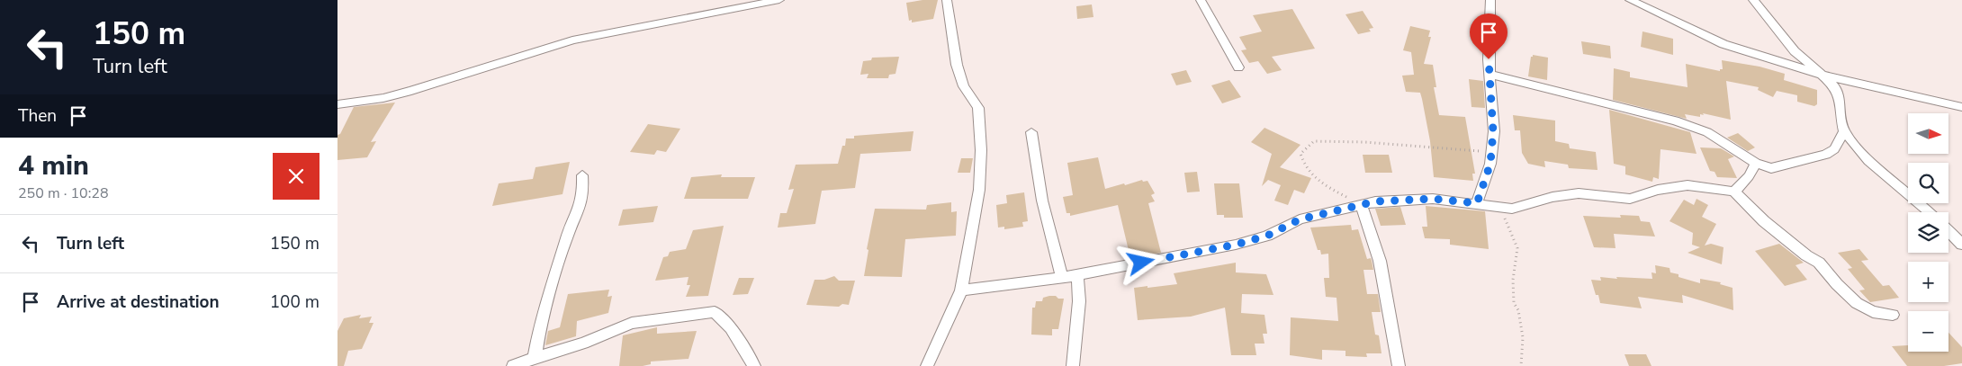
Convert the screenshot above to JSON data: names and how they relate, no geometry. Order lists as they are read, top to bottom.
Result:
{
  "north": "right",
  "page": {
    "turn": ["150 m", "Turn left"],
    "then": "Then",
    "map_buttons": ["+", "−"],
    "heading": ["4 min", "250 m · 10:28"],
    "list": [
      {
        "name": "Turn left",
        "value": "150 m"
      },
      {
        "name": "Arrive at destination",
        "value": "100 m"
      }
    ]
  }
}
